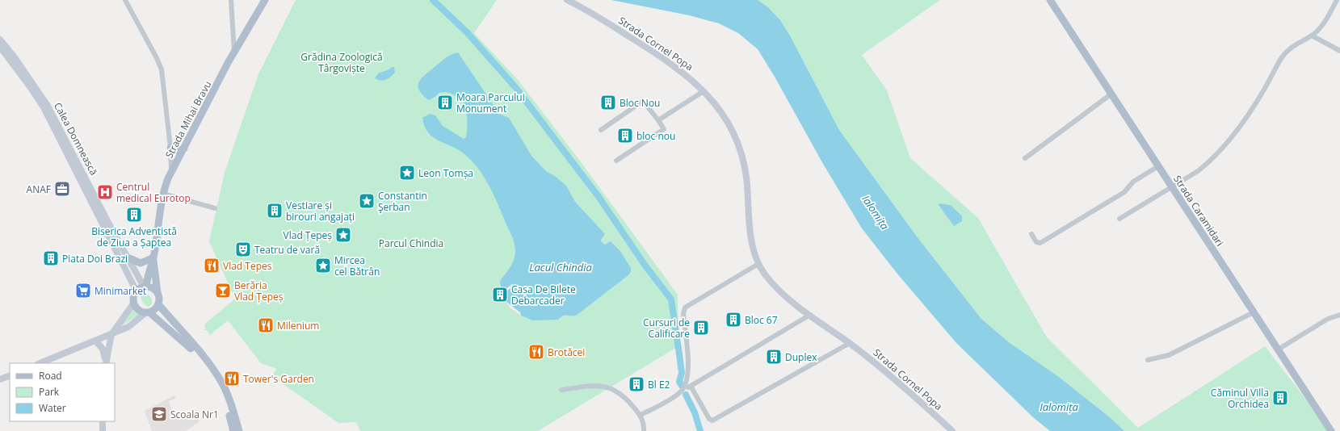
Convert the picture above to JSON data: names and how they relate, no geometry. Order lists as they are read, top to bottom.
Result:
{
  "streets": {
    "main road": [
      "Strada Cornel Popa",
      "Strada Mihai Bravu",
      "Calea Domnească",
      "Strada Caramidari"
    ]
  },
  "water": ["Ialomița", "Lacul Chindia"],
  "parks": ["Grădina Zoologică Târgoviște", "Parcul Chindia"],
  "places": {
    "building": [
      "Moara Parcului Monument",
      "Bloc Nou",
      "bloc nou",
      "Vestiare și birouri angajați",
      "Biserica Adventistă de Ziua a Șaptea",
      "Piata Doi Brazi",
      "Casa De Bilete Debarcader",
      "Bloc 67",
      "Cursuri de Calificare",
      "Duplex",
      "Bl E2",
      "Căminul Villa Orchidea"
    ],
    "place": [
      "Leon Tomșa",
      "Constantin Şerban",
      "Vlad Țepeș",
      "Mircea cel Bătrân"
    ],
    "office": ["ANAF"],
    "hospital": ["Centrul medical Eurotop"],
    "theatre": ["Teatru de vară"],
    "restaurant": [
      "Vlad Tepes",
      "Milenium",
      "Brotăcei",
      "Tower's Garden"
    ],
    "supermarket": ["Minimarket"],
    "bar": ["Berăria Vlad Țepeș"],
    "school or university": ["Scoala Nr1"]
  },
  "legend": ["Road", "Park", "Water"]
}
